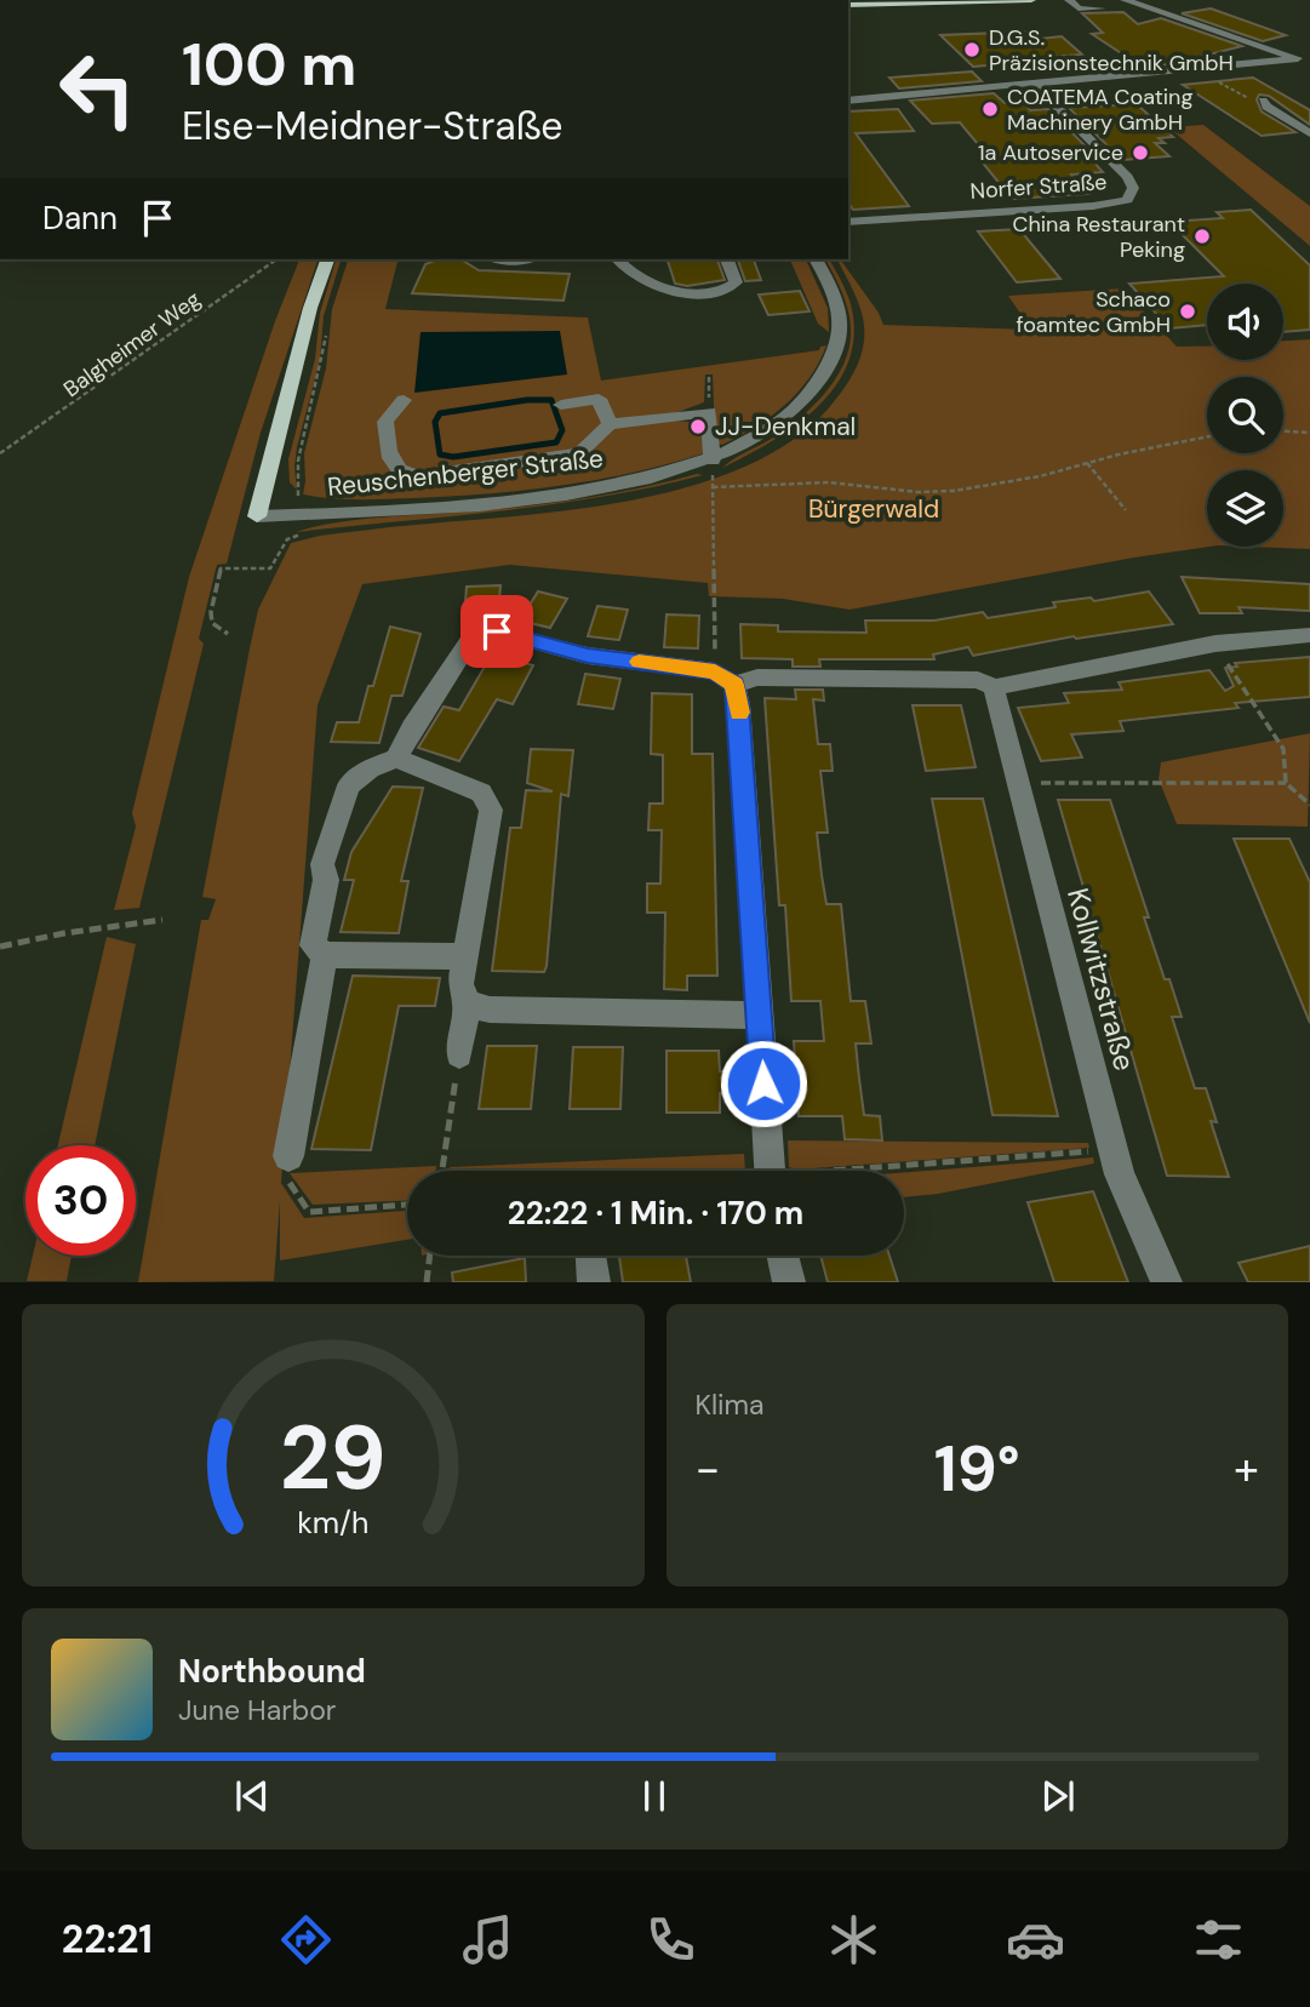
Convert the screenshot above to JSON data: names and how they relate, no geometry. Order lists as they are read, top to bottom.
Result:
{
  "streets": {
    "street": ["Norfer Straße", "Reuschenberger Straße", "Kollwitzstraße"],
    "path": ["Balgheimer Weg"]
  },
  "parks": ["Bürgerwald"],
  "places": [
    "D.G.S. Präzisionstechnik GmbH",
    "COATEMA Coating Machinery GmbH",
    "1a Autoservice",
    "China Restaurant Peking",
    "Schaco foamtec GmbH",
    "JJ-Denkmal"
  ],
  "page": {
    "turn": ["100 m", "Else-Meidner-Straße"],
    "then": "Dann",
    "limit": "30",
    "trip": "22:22 · 1 Min. · 170 m",
    "tile": "Klima",
    "heat": ["−", "19°", "+"],
    "song": ["Northbound", "June Harbor"],
    "tabs": "22:21",
    "gauge": ["29", "km/h"]
  }
}
